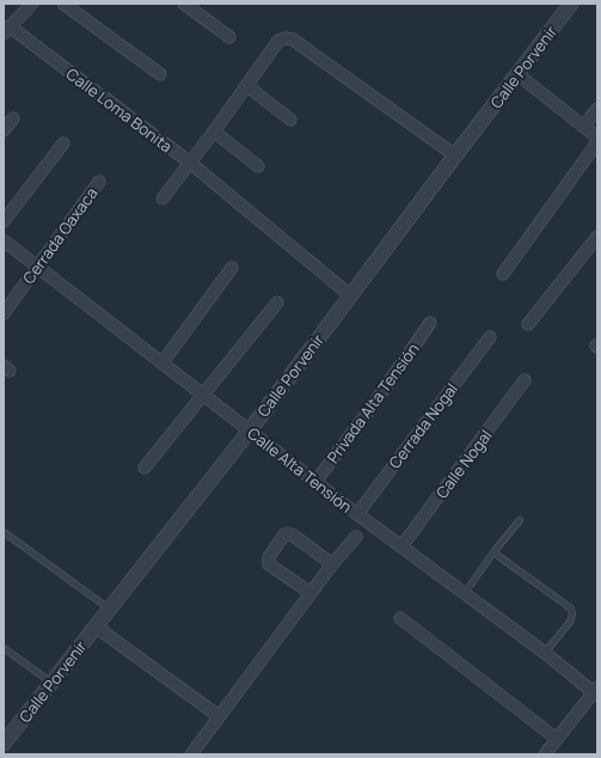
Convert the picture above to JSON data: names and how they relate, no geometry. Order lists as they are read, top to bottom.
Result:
{
  "streets": {
    "street": [
      "Calle Porvenir",
      "Calle Loma Bonita",
      "Cerrada Oaxaca",
      "Privada Alta Tensión",
      "Cerrada Nogal",
      "Calle Nogal",
      "Calle Alta Tensión"
    ]
  },
  "crossings": [
    ["Calle Porvenir", "Calle Loma Bonita"],
    ["Calle Porvenir", "Calle Alta Tensión"],
    ["Cerrada Oaxaca", "Calle Alta Tensión"],
    ["Privada Alta Tensión", "Calle Alta Tensión"],
    ["Cerrada Nogal", "Calle Alta Tensión"],
    ["Calle Nogal", "Calle Alta Tensión"]
  ]
}
